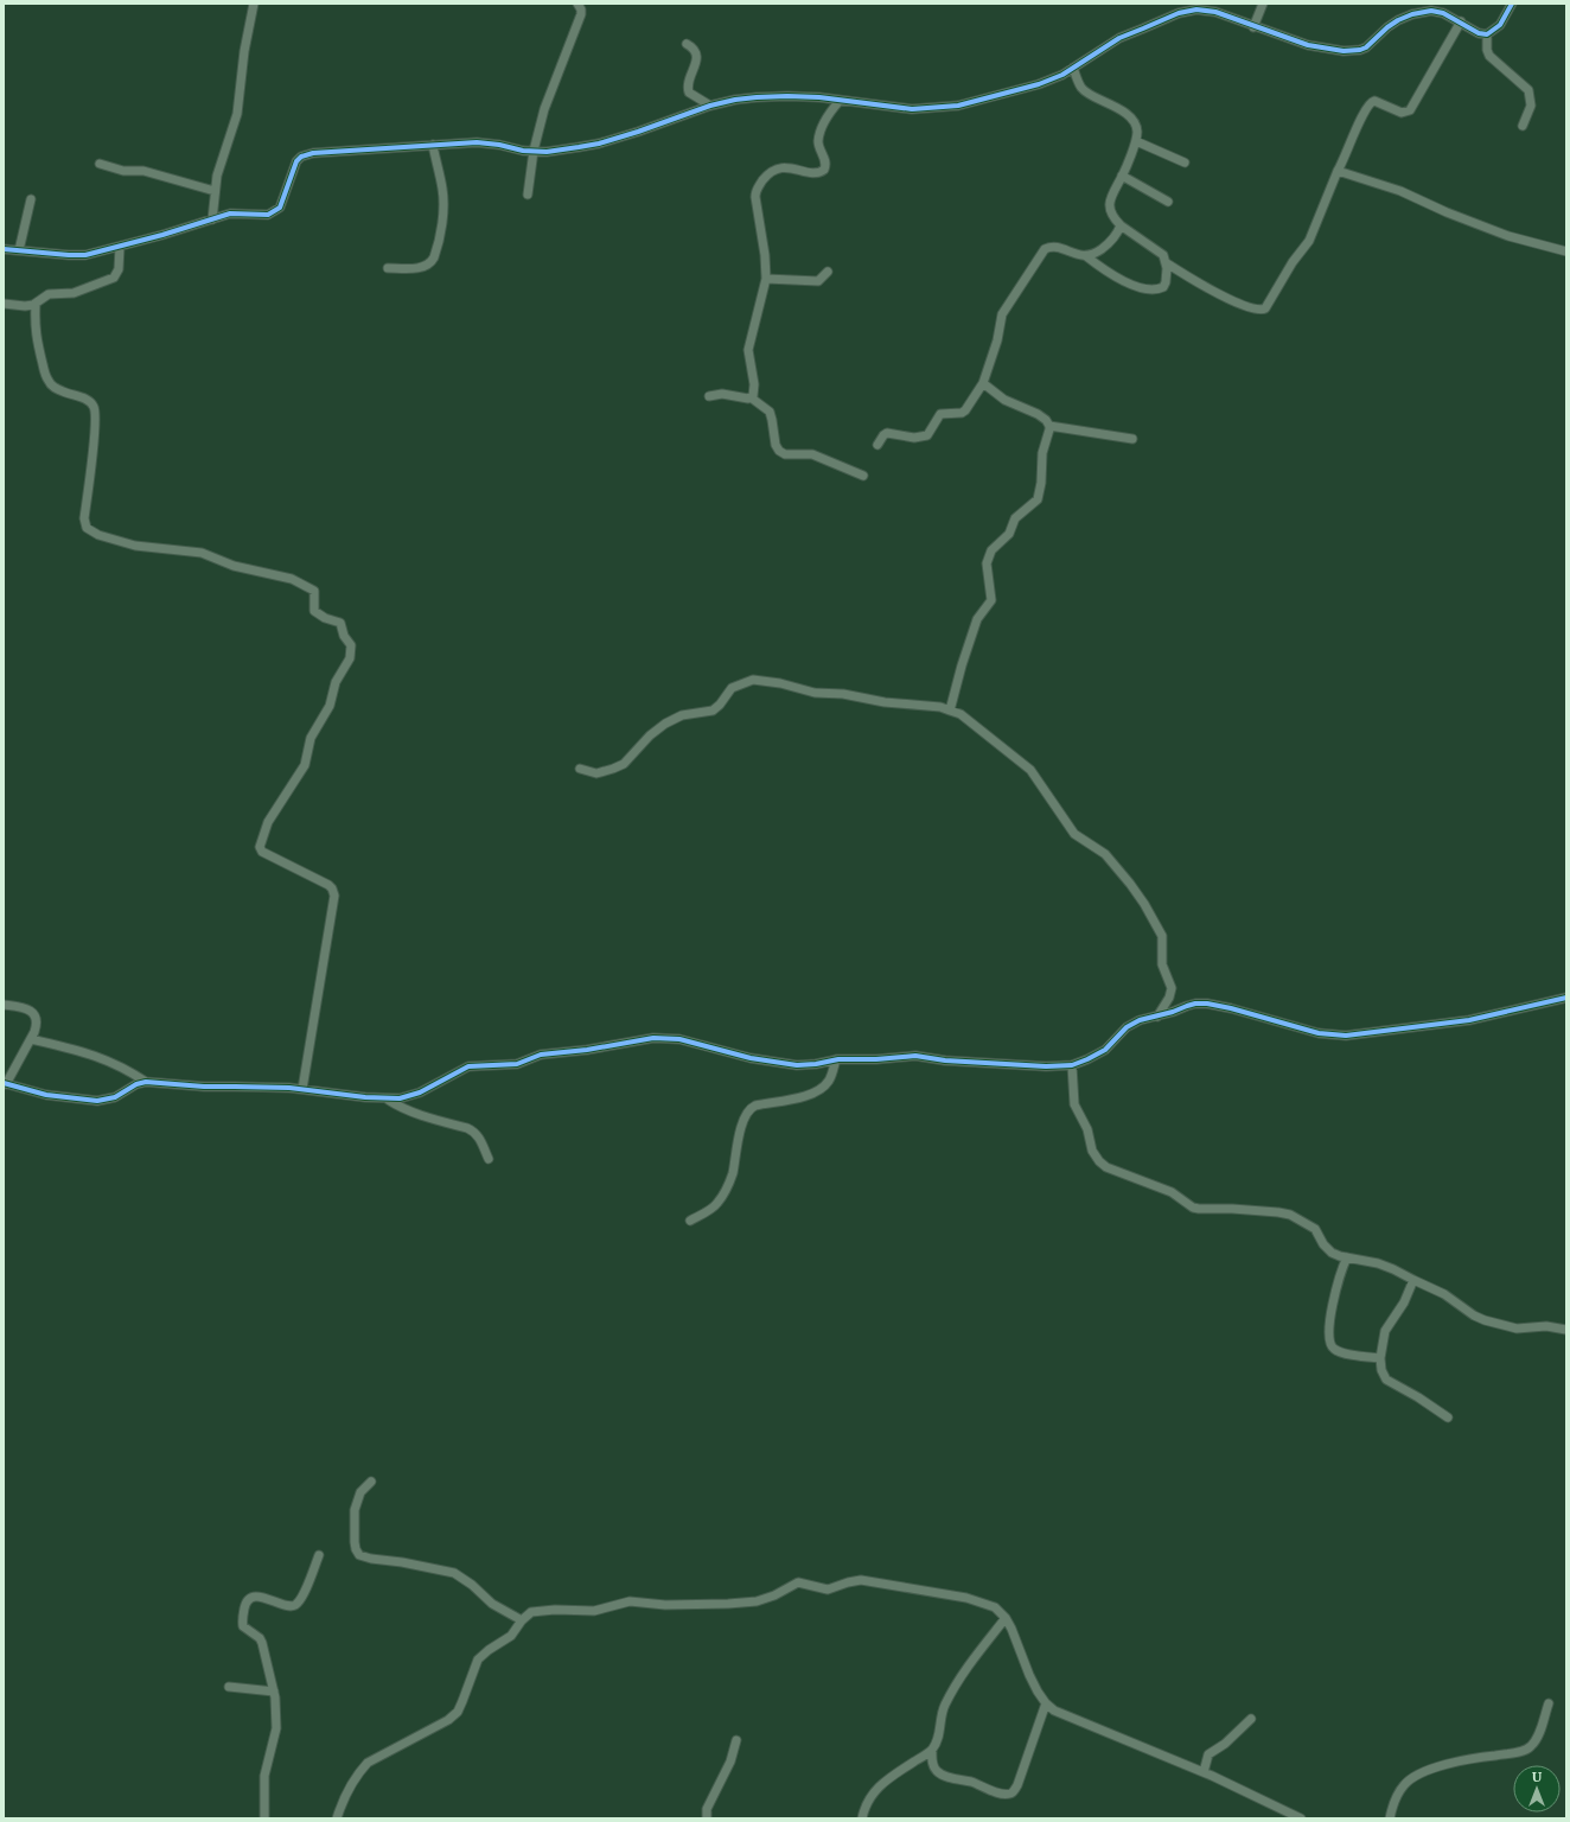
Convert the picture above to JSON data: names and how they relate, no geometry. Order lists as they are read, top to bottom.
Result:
{
  "north": "top"
}
